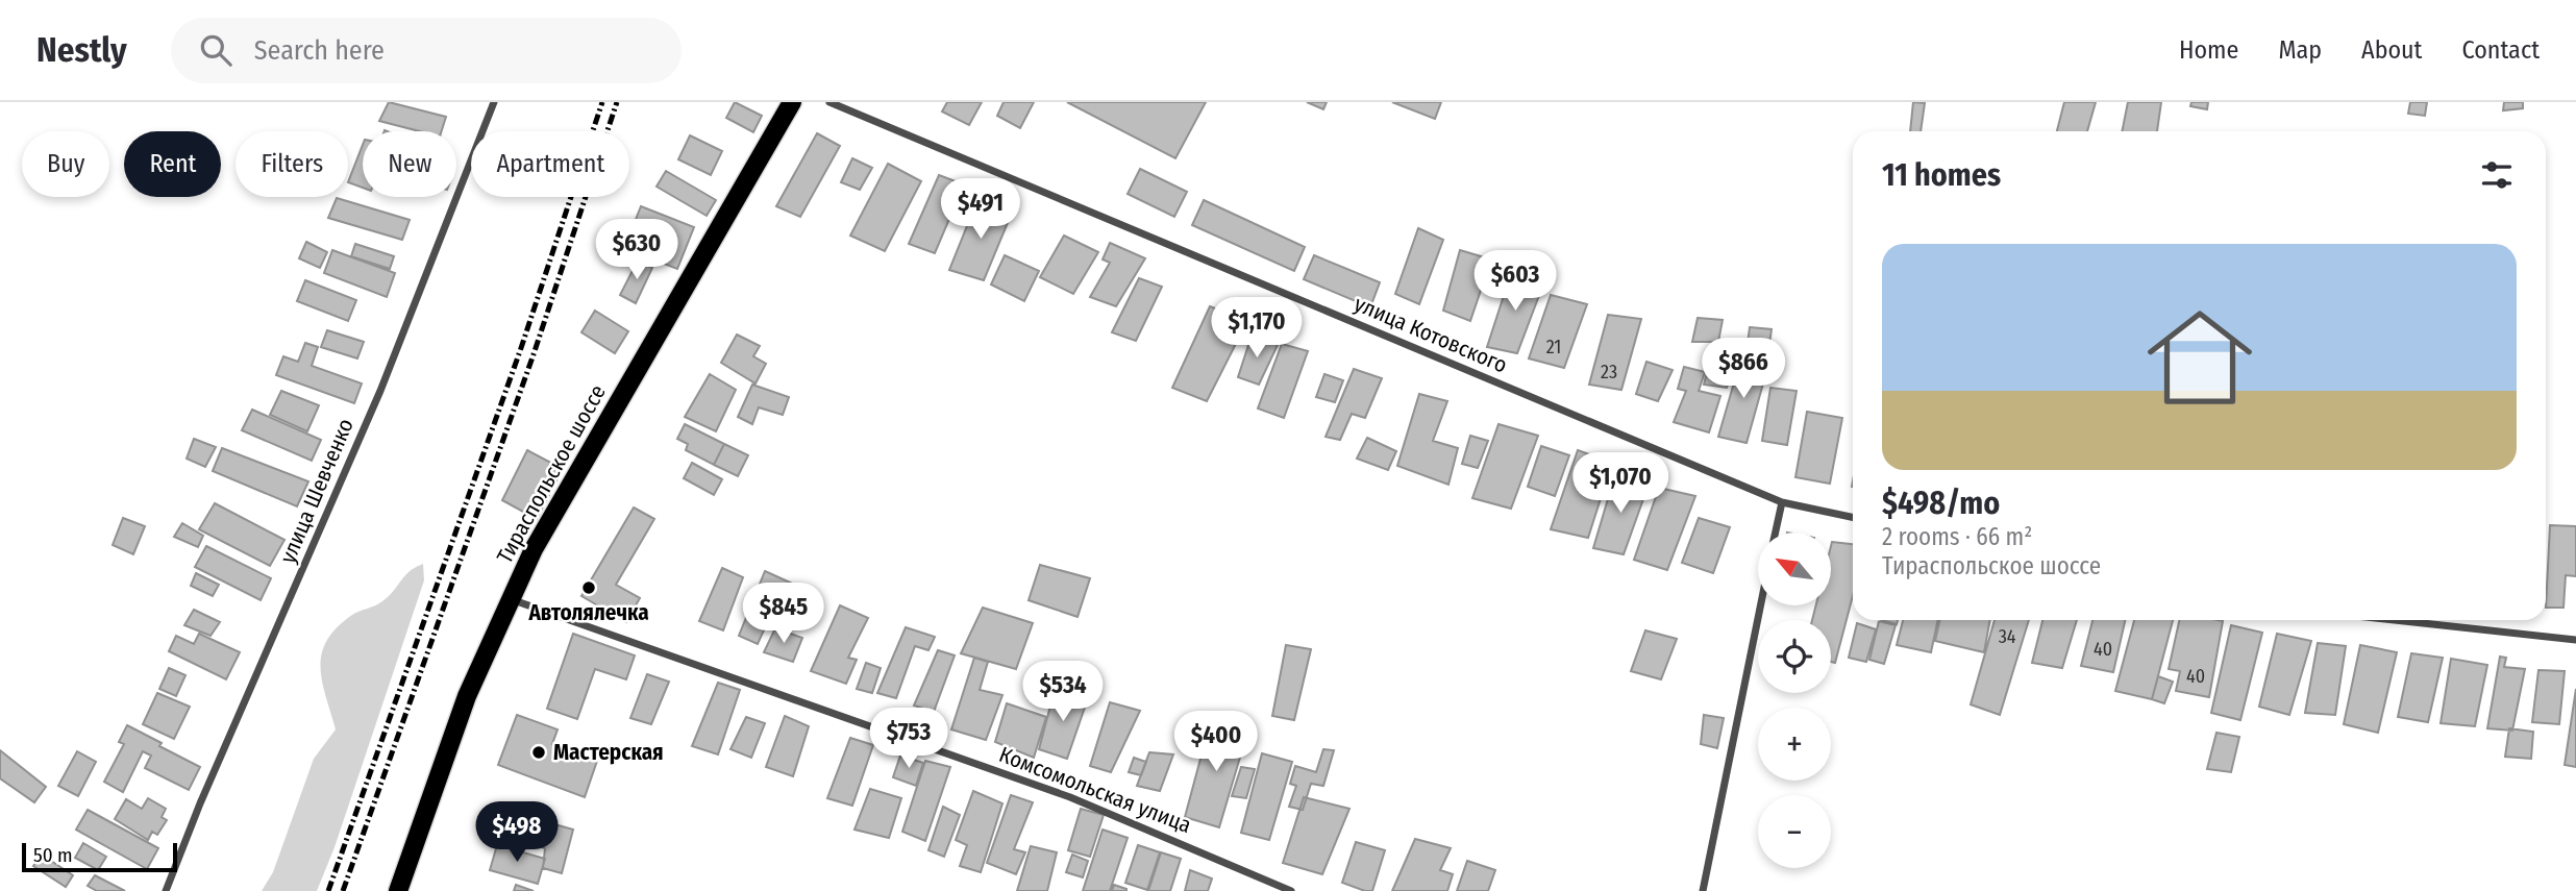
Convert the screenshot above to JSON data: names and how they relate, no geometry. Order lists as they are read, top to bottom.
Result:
{
  "streets": {
    "main road": ["Тираспольское шоссе"],
    "street": ["улица Котовского", "улица Шевченко", "Комсомольская улица"]
  },
  "crossings": [
    ["Тираспольское шоссе", "Комсомольская улица"]
  ],
  "places": ["Автолялечка", "Мастерская"],
  "house_numbers": [
    "21",
    "23",
    "34",
    "40",
    "40"
  ],
  "scale_bar": "50 m",
  "north": "top left",
  "page": {
    "header": "Nestly",
    "search": "Search here",
    "nav": [
      "Home",
      "Map",
      "About",
      "Contact"
    ],
    "chip": [
      "Buy",
      "Rent",
      "Filters",
      "New",
      "Apartment"
    ],
    "heading": "11 homes",
    "price": [
      "$491",
      "$630",
      "$603",
      "$1,170",
      "$866",
      "$1,070",
      "$845",
      "$534",
      "$753",
      "$400",
      "$498"
    ],
    "list": [
      {
        "name": "$498/mo",
        "note": "2 rooms · 66 m² · Тираспольское шоссе"
      }
    ],
    "map_buttons": ["+", "−"],
    "scale": "50 m"
  }
}
